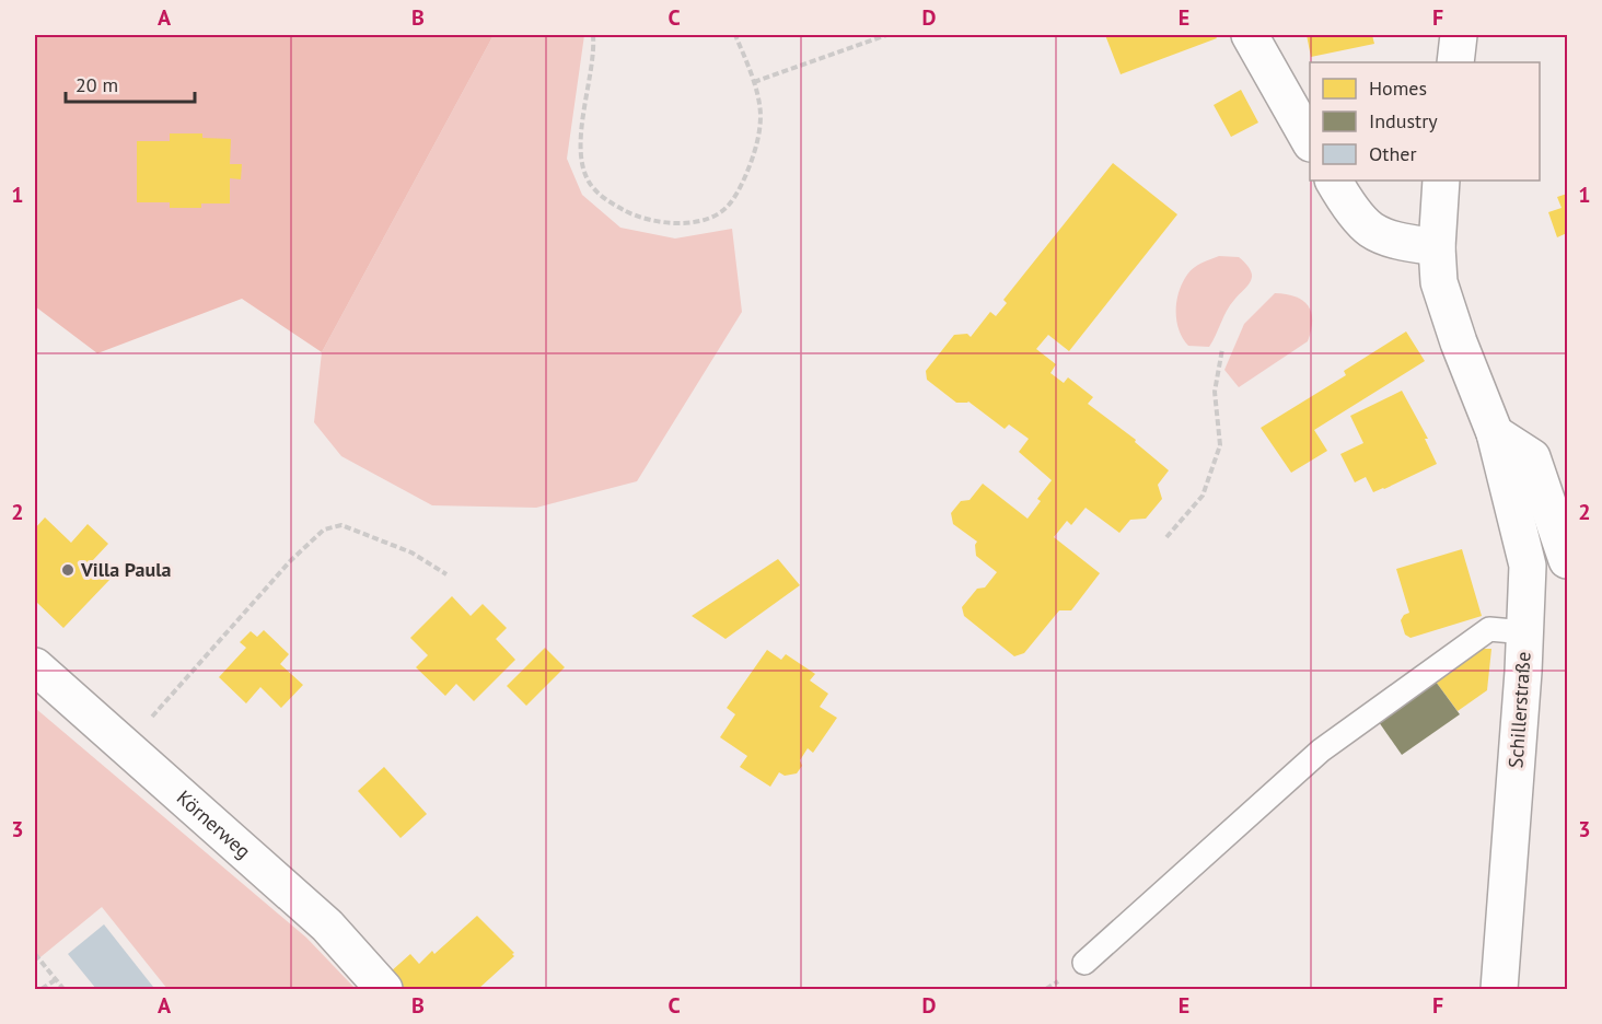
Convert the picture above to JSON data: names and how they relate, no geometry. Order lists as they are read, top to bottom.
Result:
{
  "streets": {
    "street": ["Schillerstraße", "Körnerweg"]
  },
  "places": ["Villa Paula"],
  "legend": ["Homes", "Industry", "Other"],
  "scale_bar": "20 m",
  "grid": {
    "columns": [
      "A",
      "B",
      "C",
      "D",
      "E",
      "F"
    ],
    "rows": ["1", "2", "3"]
  }
}
